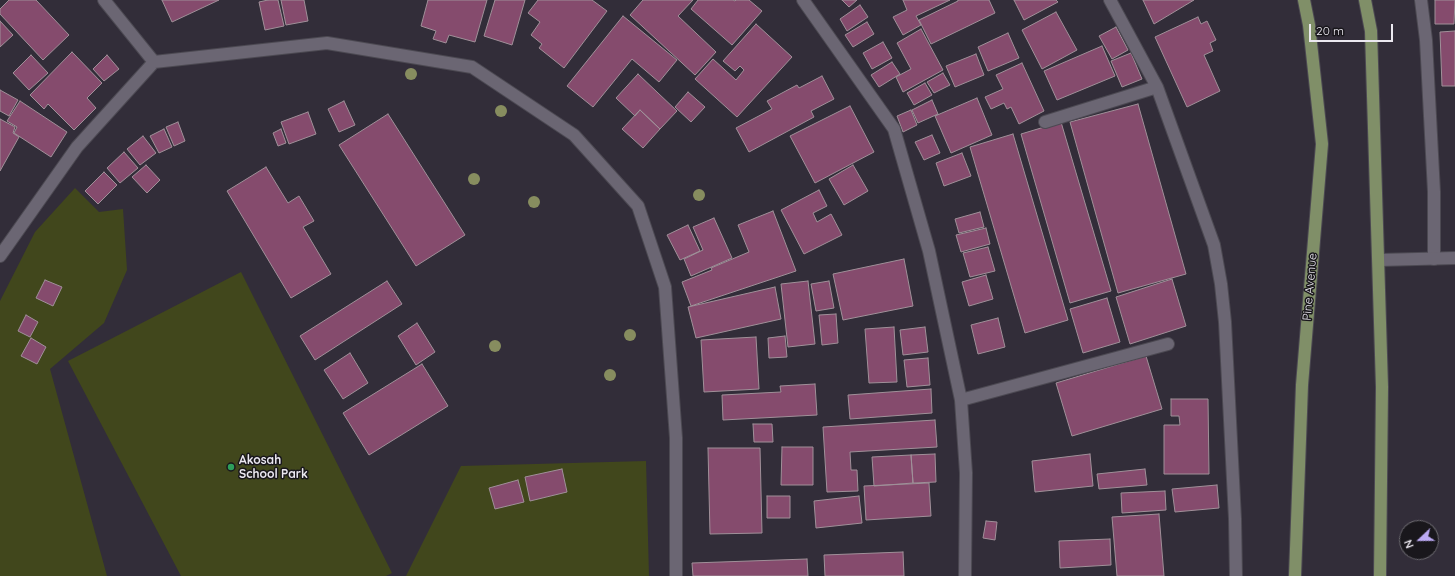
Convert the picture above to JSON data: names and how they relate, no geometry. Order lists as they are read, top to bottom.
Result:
{
  "streets": {
    "main road": ["Pine Avenue"]
  },
  "places": ["Akosah School Park"],
  "scale_bar": "20 m",
  "north": "left"
}
